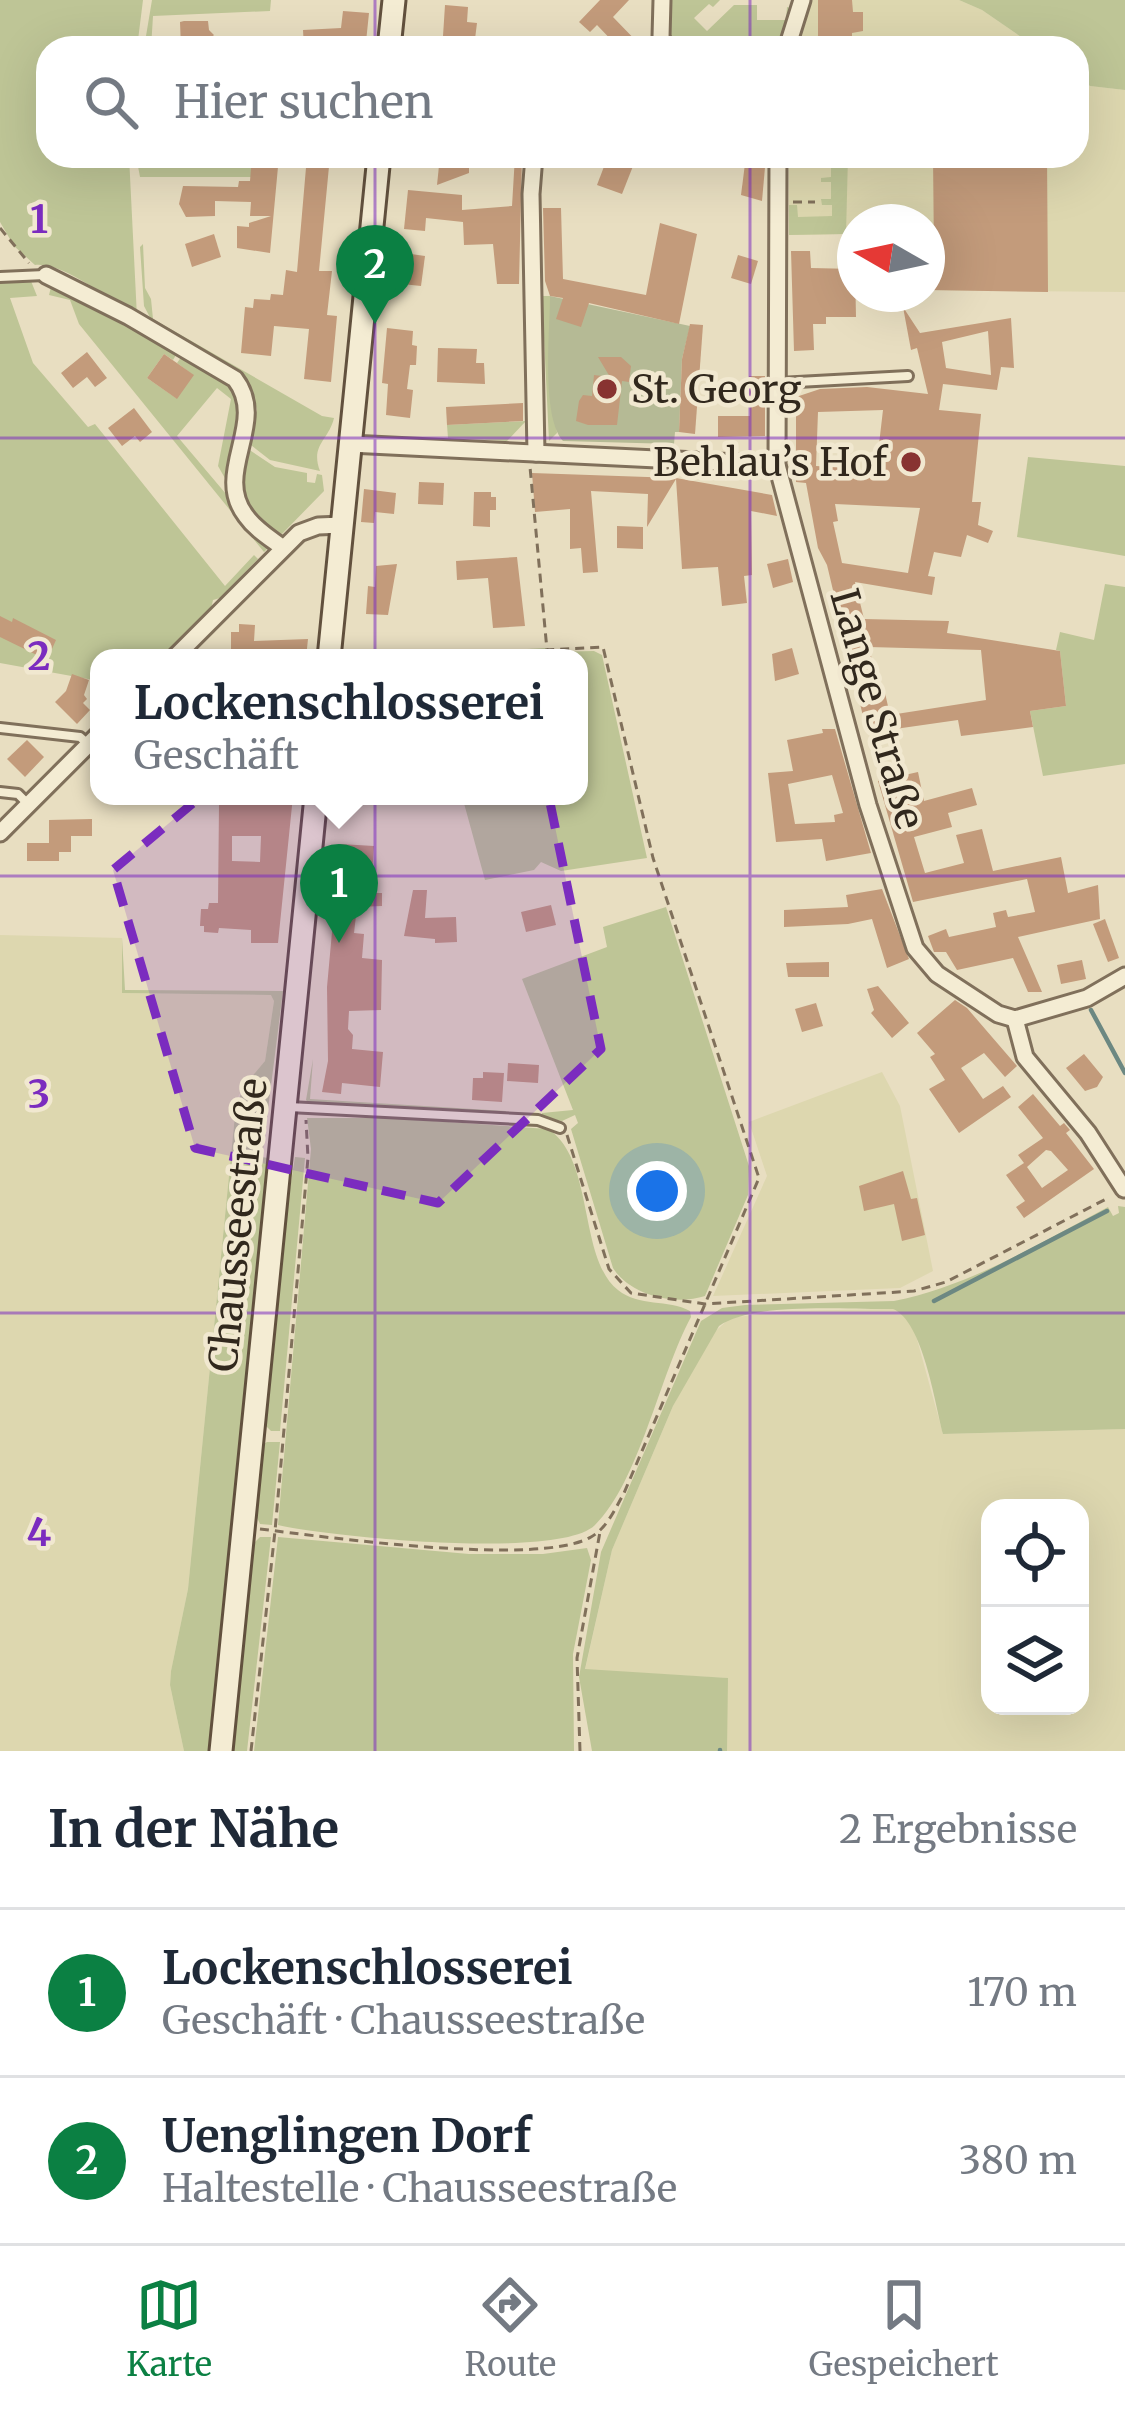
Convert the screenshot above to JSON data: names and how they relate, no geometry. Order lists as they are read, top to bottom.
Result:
{
  "streets": {
    "main road": ["Chausseestraße"],
    "street": ["Lange Straße"]
  },
  "places": ["St. Georg", "Behlau’s Hof"],
  "north": "left",
  "page": {
    "search": "Hier suchen",
    "pins": ["2", "1"],
    "popup": ["Lockenschlosserei", "Geschäft"],
    "heading": ["In der Nähe", "2 Ergebnisse"],
    "list": [
      {
        "mark": "1",
        "name": "Lockenschlosserei",
        "note": "Geschäft · Chausseestraße",
        "value": "170 m"
      },
      {
        "mark": "2",
        "name": "Uenglingen Dorf",
        "note": "Haltestelle · Chausseestraße",
        "value": "380 m"
      }
    ],
    "nav": ["Karte", "Route", "Gespeichert"]
  },
  "grid": {
    "rows": [
      "1",
      "2",
      "3",
      "4"
    ]
  }
}
